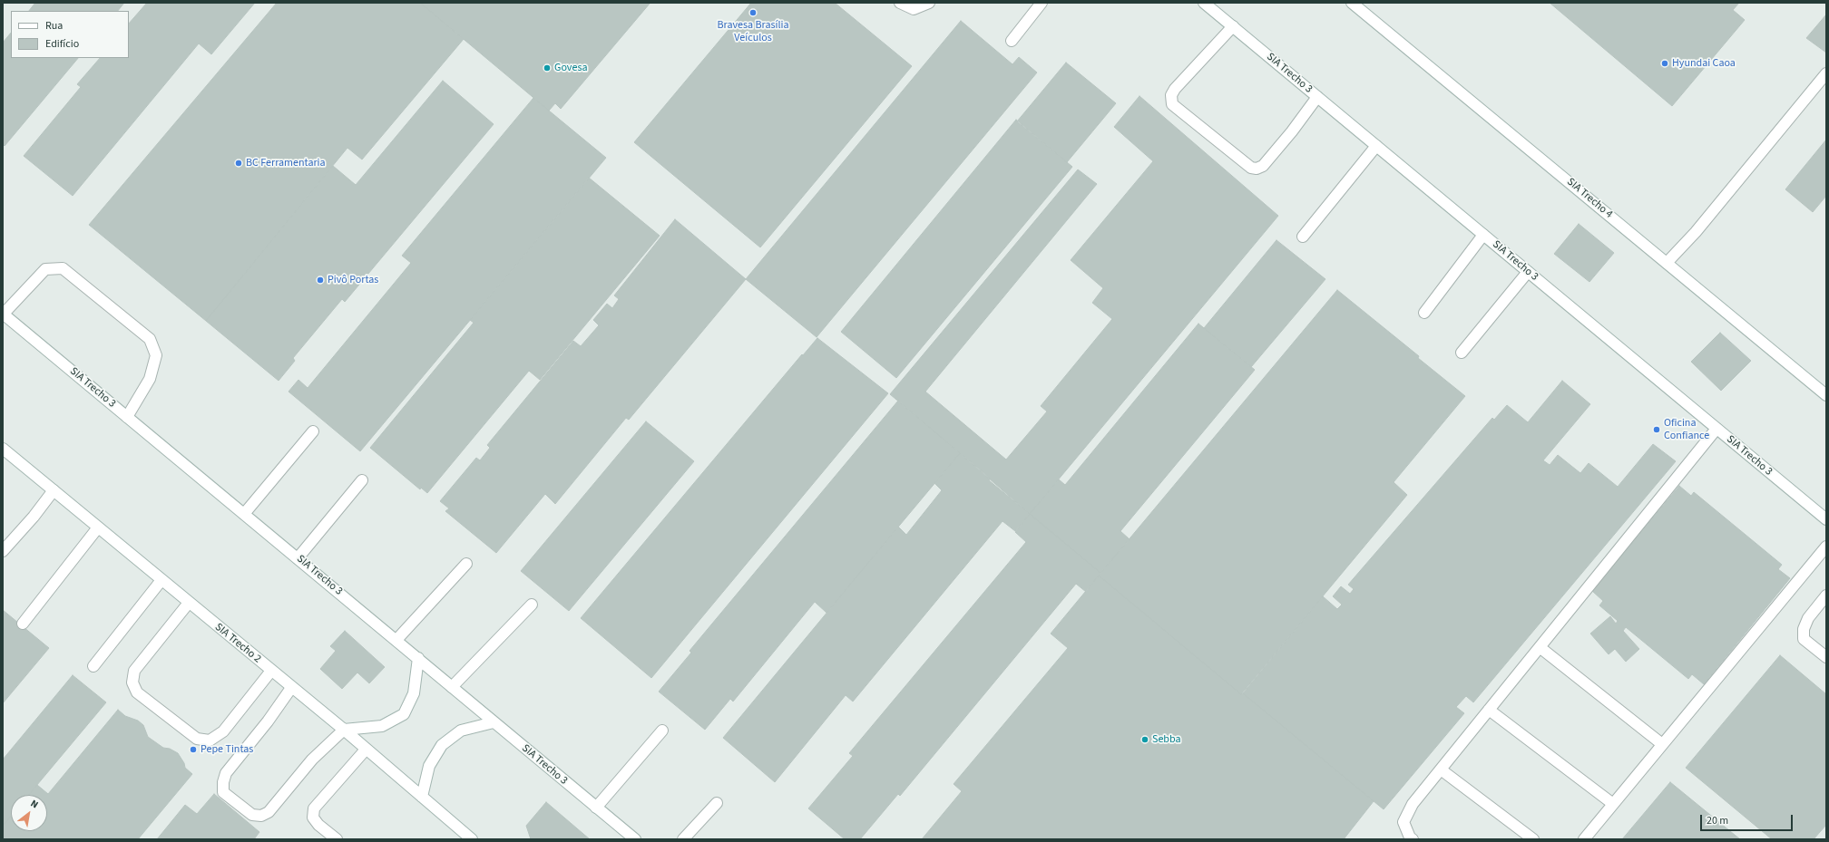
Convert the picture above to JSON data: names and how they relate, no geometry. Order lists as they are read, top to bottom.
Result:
{
  "streets": {
    "main road": ["SIA Trecho 3", "SIA Trecho 4", "SIA Trecho 2"]
  },
  "places": [
    "Bravesa Brasília Veículos",
    "Hyundai Caoa",
    "Govesa",
    "BC Ferramentaria",
    "Pivô Portas",
    "Oficina Confiance",
    "Sebba",
    "Pepe Tintas"
  ],
  "legend": ["Rua", "Edifício"],
  "scale_bar": "20 m",
  "north": "top right"
}
